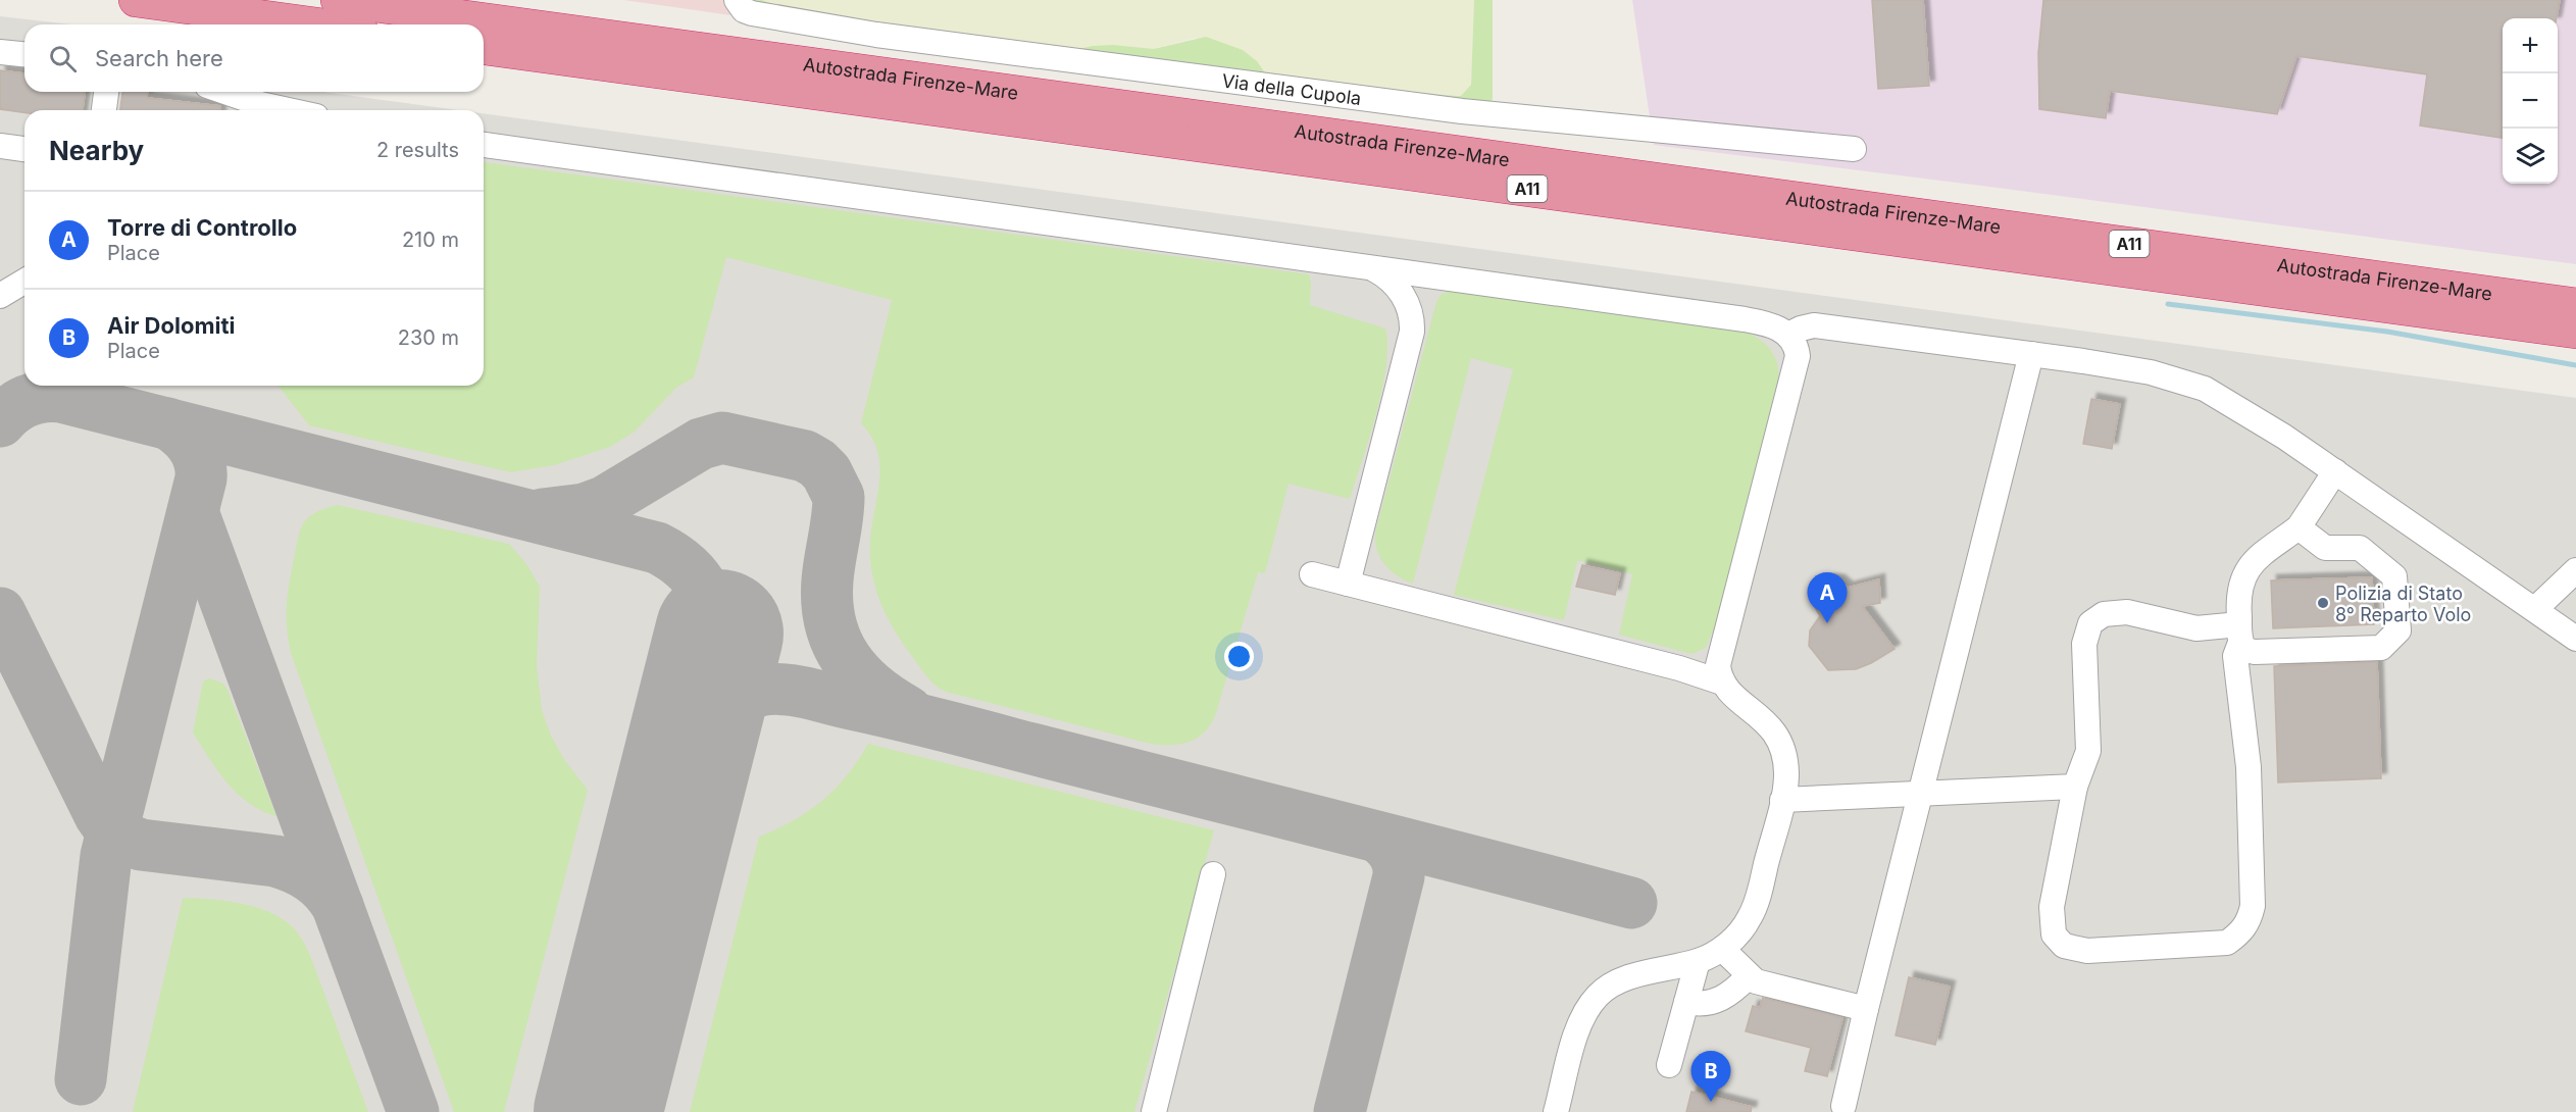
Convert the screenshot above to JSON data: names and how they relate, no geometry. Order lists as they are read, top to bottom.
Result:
{
  "streets": {
    "highway": ["Autostrada Firenze-Mare", "A11"],
    "street": ["Via della Cupola"]
  },
  "places": ["Polizia di Stato 8° Reparto Volo"],
  "page": {
    "map_buttons": ["+", "−"],
    "search": "Search here",
    "heading": ["Nearby", "2 results"],
    "list": [
      {
        "mark": "A",
        "name": "Torre di Controllo",
        "note": "Place",
        "value": "210 m"
      },
      {
        "mark": "B",
        "name": "Air Dolomiti",
        "note": "Place",
        "value": "230 m"
      }
    ],
    "pins": ["A", "B"]
  }
}
